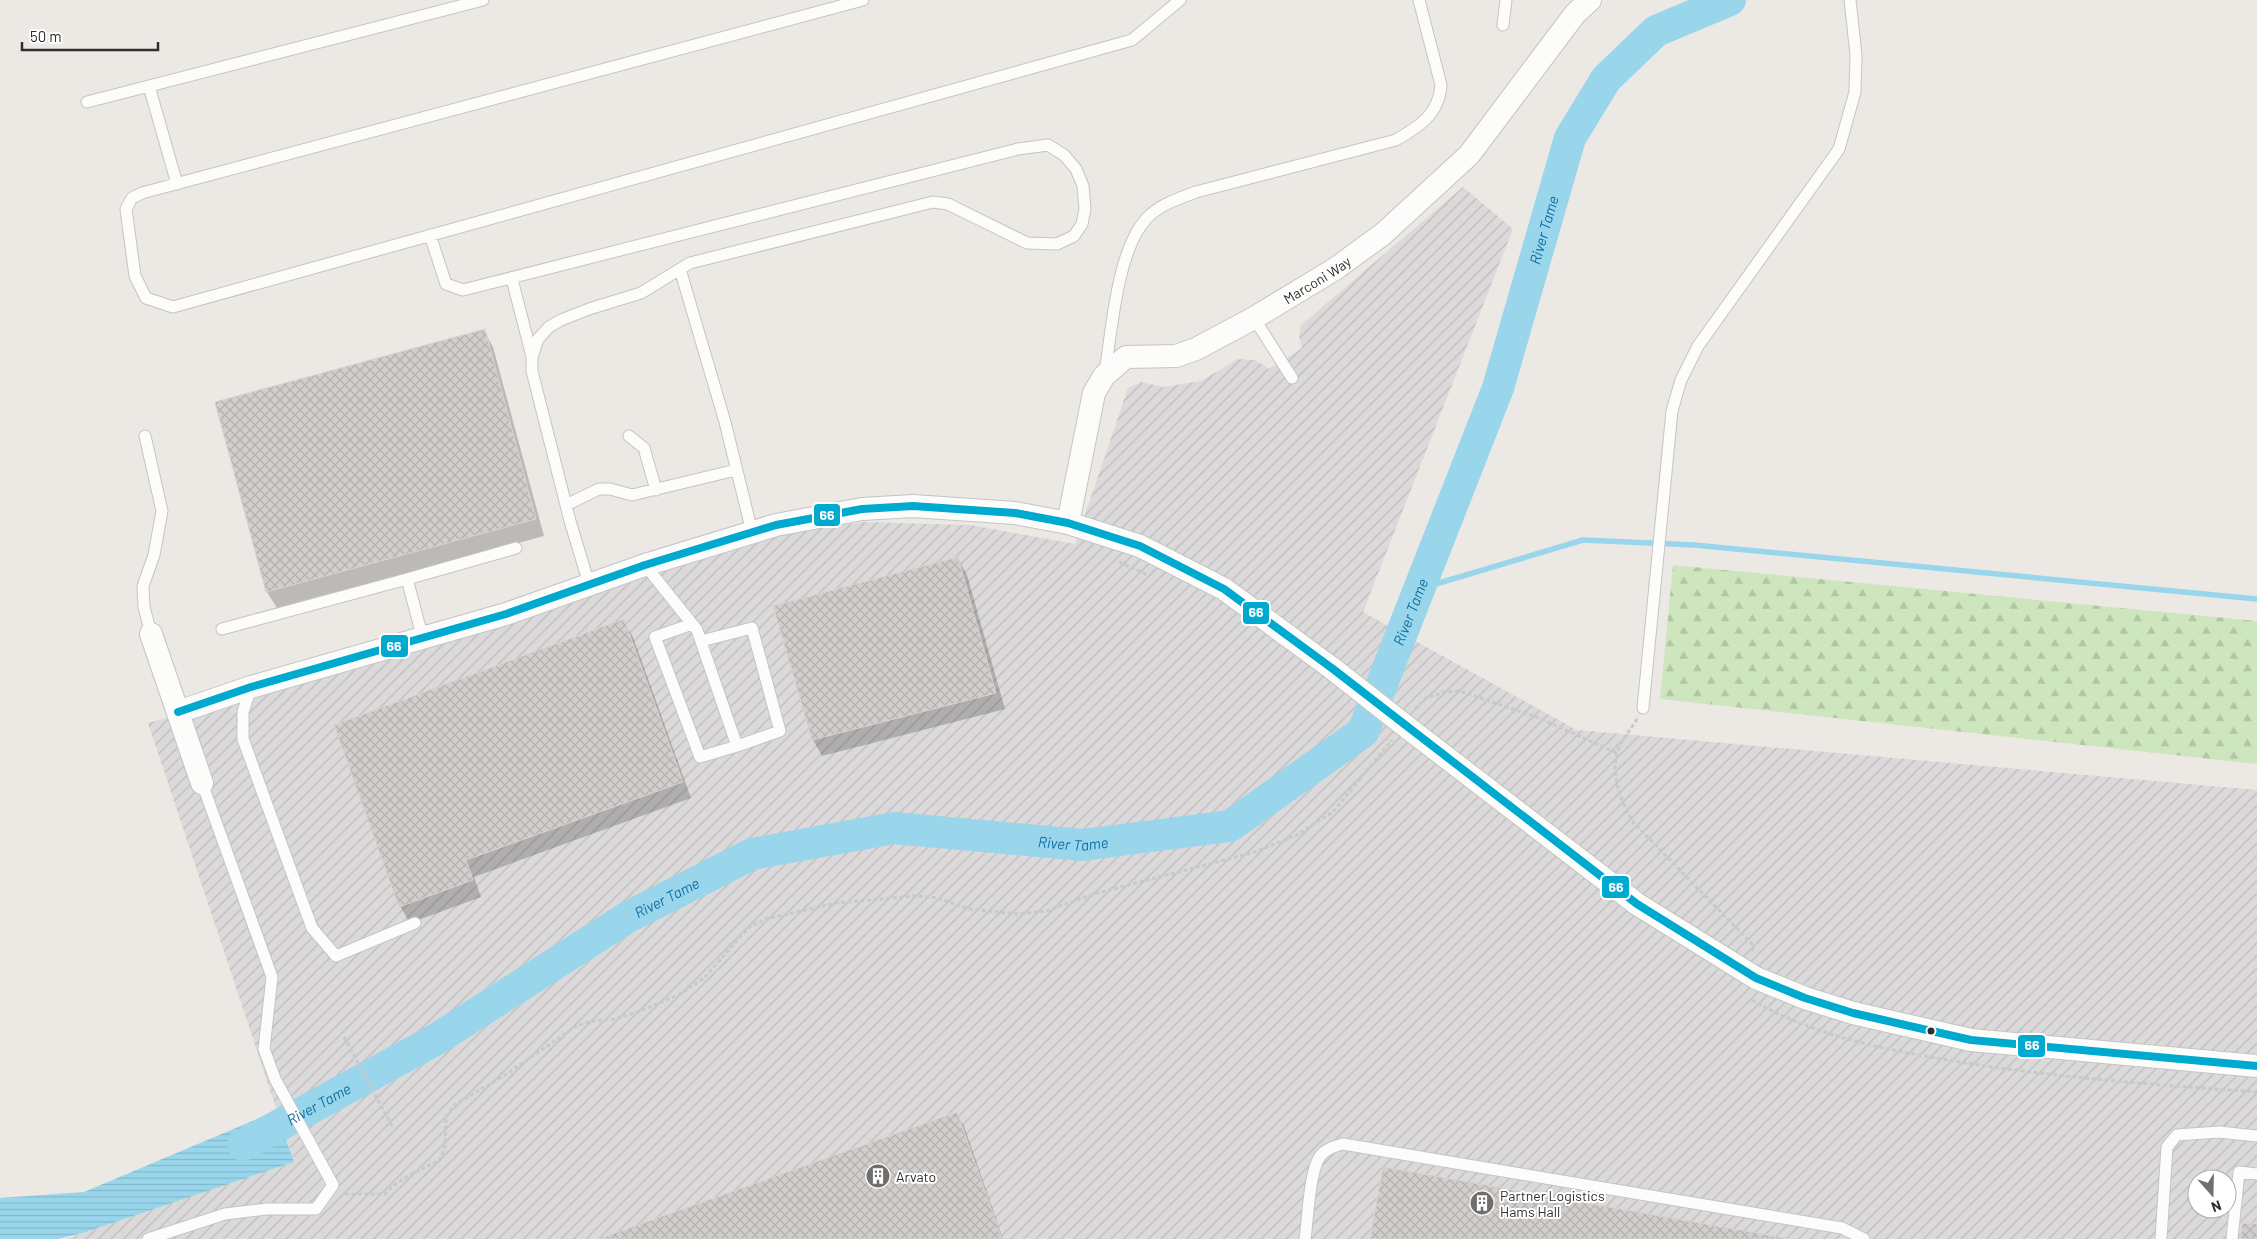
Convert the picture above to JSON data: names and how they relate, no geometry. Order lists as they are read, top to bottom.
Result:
{
  "streets": {
    "street": ["Marconi Way"]
  },
  "water": ["River Tame"],
  "places": {
    "building": ["Arvato", "Partner Logistics Hams Hall"]
  },
  "lines": ["transit line 66"],
  "scale_bar": "50 m",
  "north": "bottom"
}
